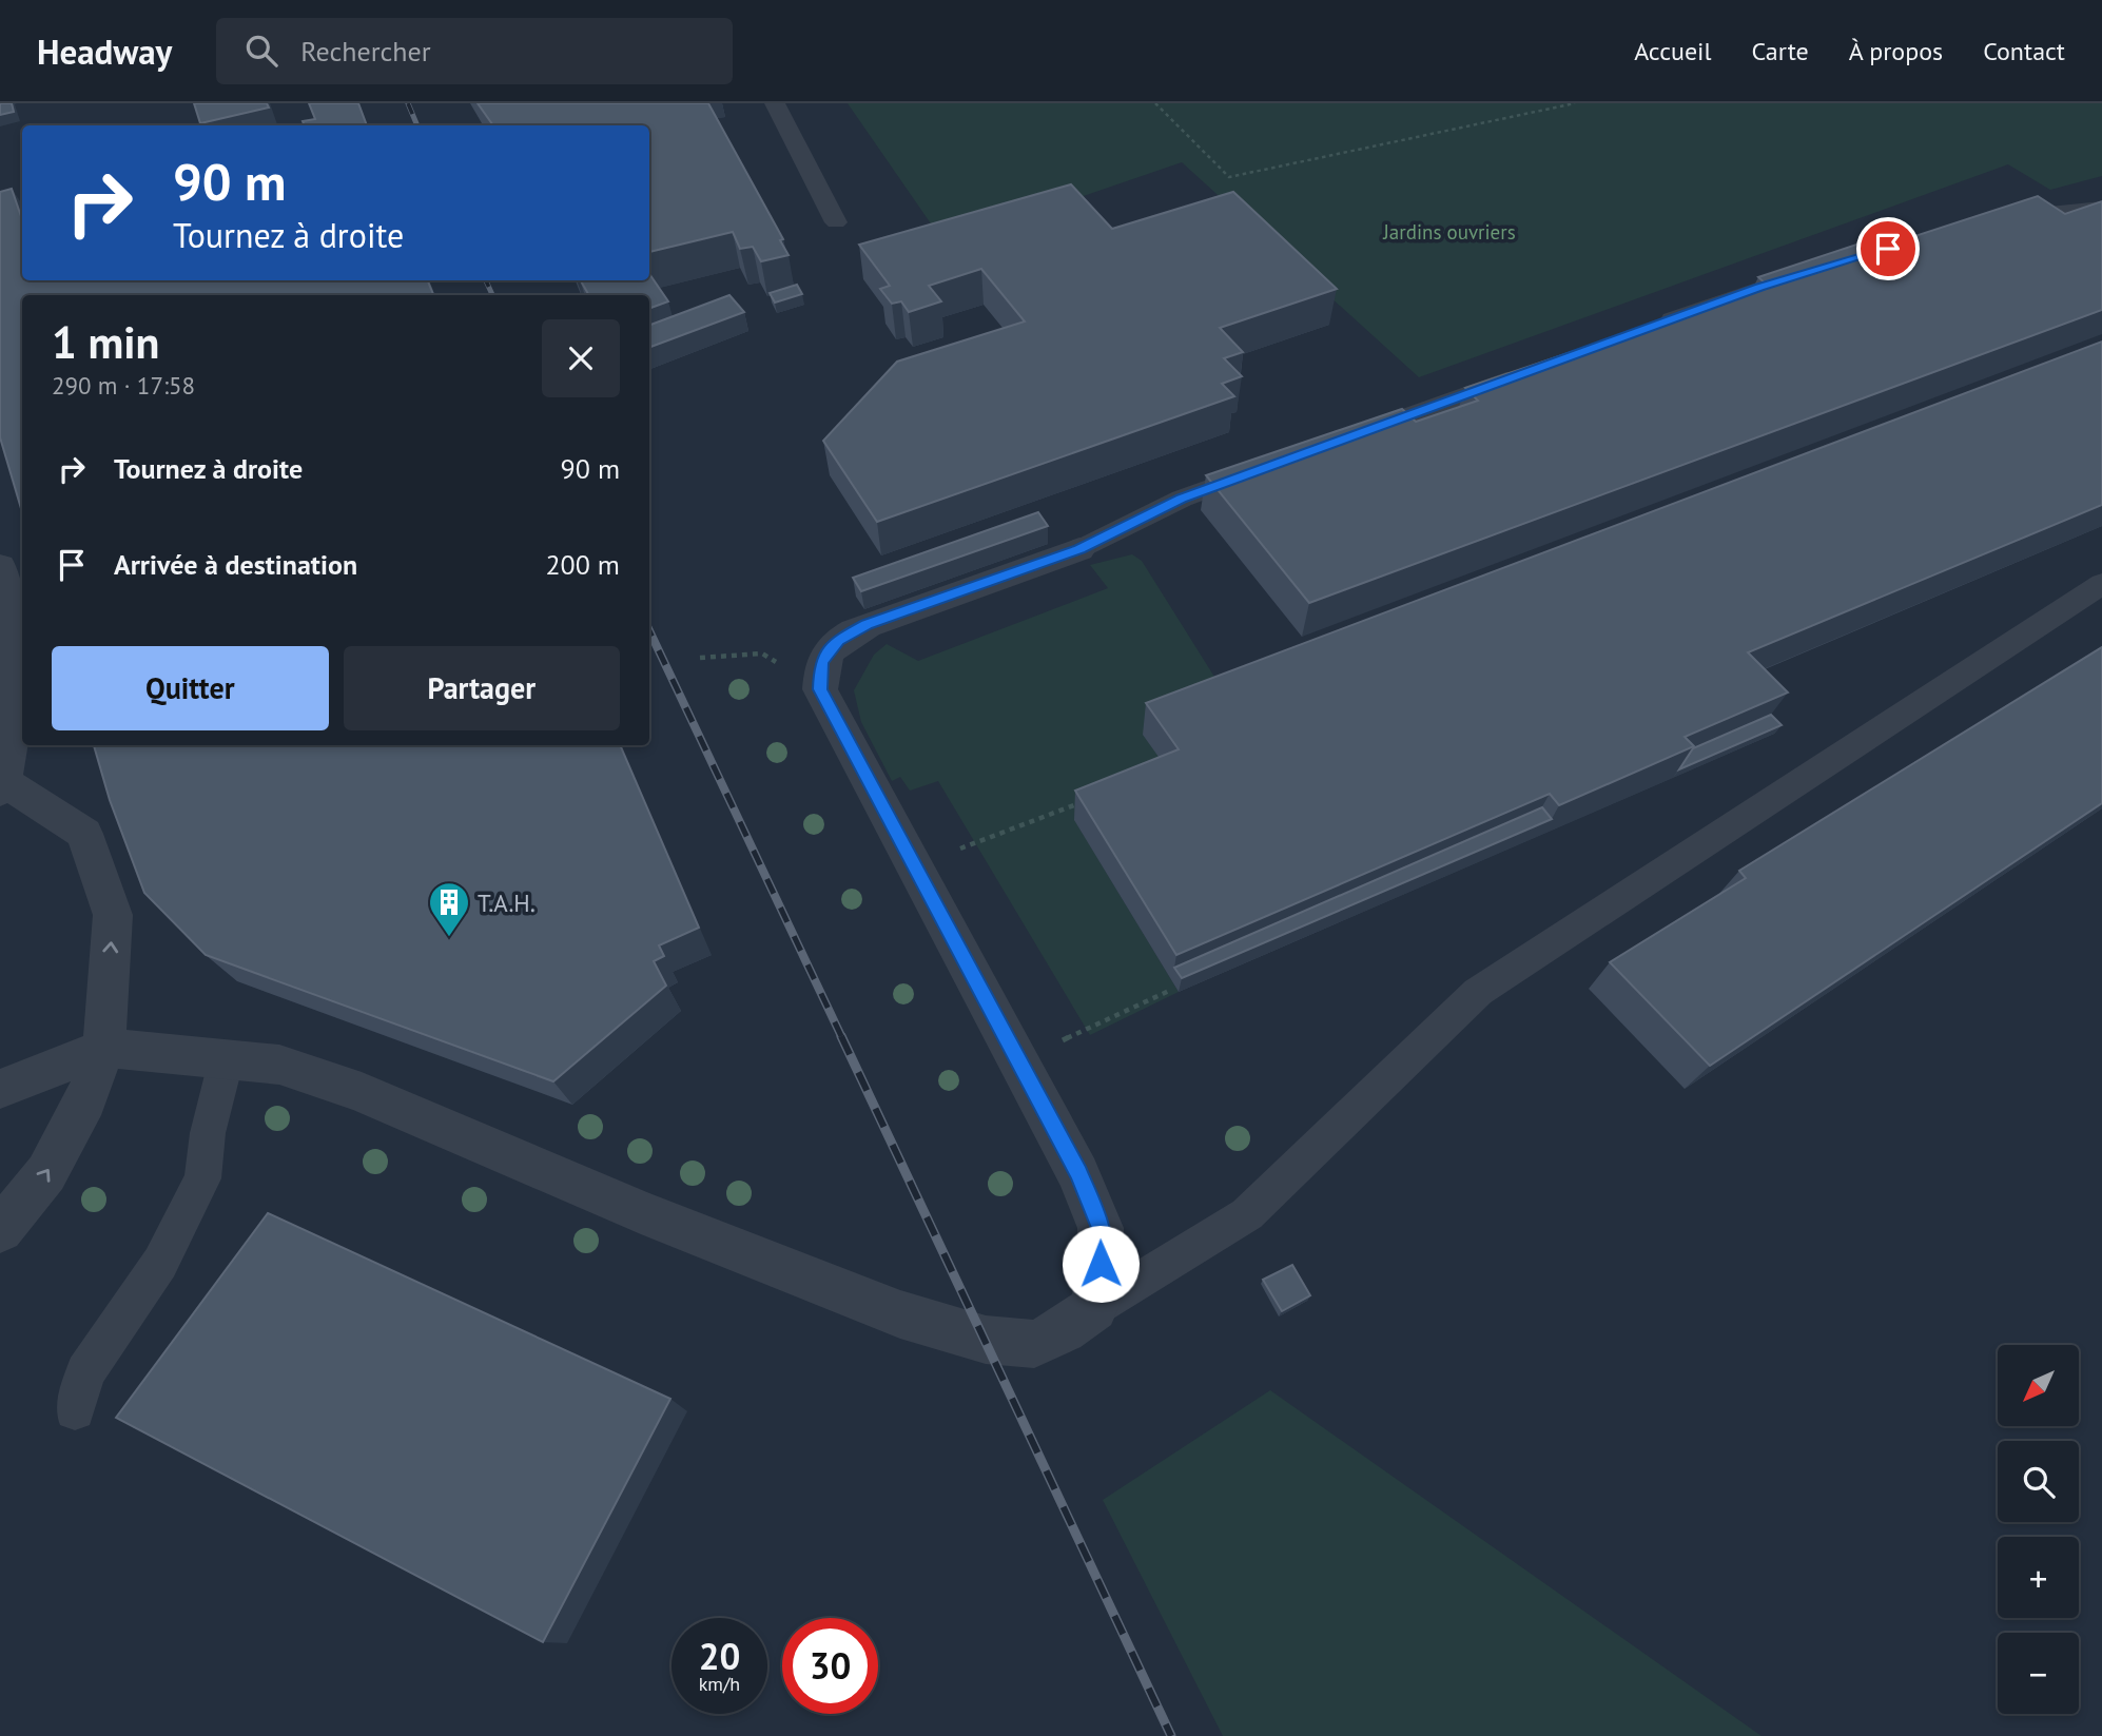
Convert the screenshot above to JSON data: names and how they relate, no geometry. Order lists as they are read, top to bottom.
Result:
{
  "parks": ["Jardins ouvriers"],
  "places": {
    "building": ["T.A.H."]
  },
  "north": "bottom left",
  "page": {
    "header": "Headway",
    "search": "Rechercher",
    "nav": [
      "Accueil",
      "Carte",
      "À propos",
      "Contact"
    ],
    "turn": ["90 m", "Tournez à droite"],
    "heading": ["1 min", "290 m · 17:58"],
    "list": [
      {
        "name": "Tournez à droite",
        "value": "90 m"
      },
      {
        "name": "Arrivée à destination",
        "value": "200 m"
      }
    ],
    "buttons": ["Quitter", "Partager"],
    "map_buttons": ["+", "−"],
    "speed": "20 km/h",
    "limit": "30"
  }
}
